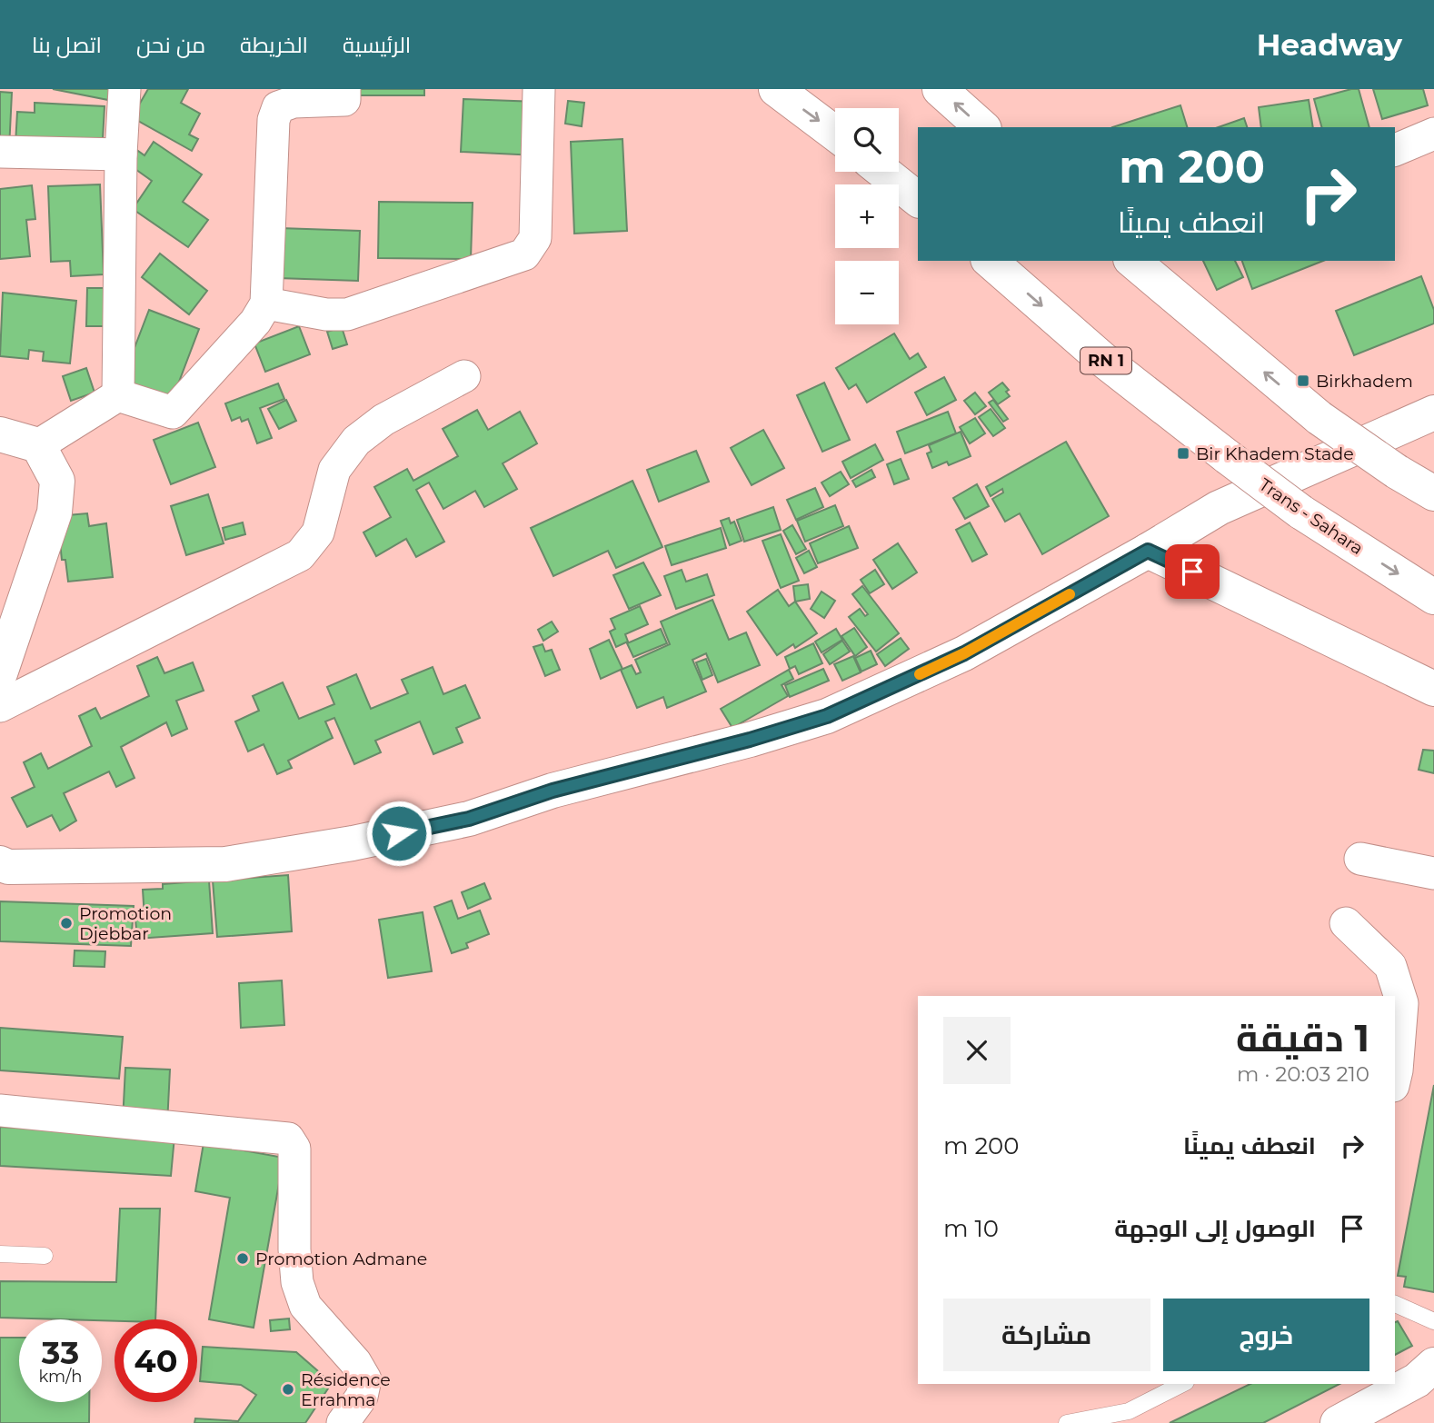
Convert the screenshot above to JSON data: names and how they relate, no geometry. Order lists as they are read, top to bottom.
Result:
{
  "streets": {
    "main road": ["RN 1", "Trans - Sahara"]
  },
  "places": {
    "transit": ["Birkhadem", "Bir Khadem Stade"],
    "other": ["Promotion Djebbar", "Promotion Admane", "Résidence Errahma"]
  },
  "page": {
    "header": "Headway",
    "nav": [
      "الرئيسية",
      "الخريطة",
      "من نحن",
      "اتصل بنا"
    ],
    "map_buttons": ["+", "−"],
    "turn": ["200 m", "انعطف يمينًا"],
    "heading": ["1 دقيقة", "210 m · 20:03"],
    "list": [
      {
        "name": "انعطف يمينًا",
        "value": "200 m"
      },
      {
        "name": "الوصول إلى الوجهة",
        "value": "10 m"
      }
    ],
    "buttons": ["خروج", "مشاركة"],
    "speed": "33 km/h",
    "limit": "40"
  }
}
